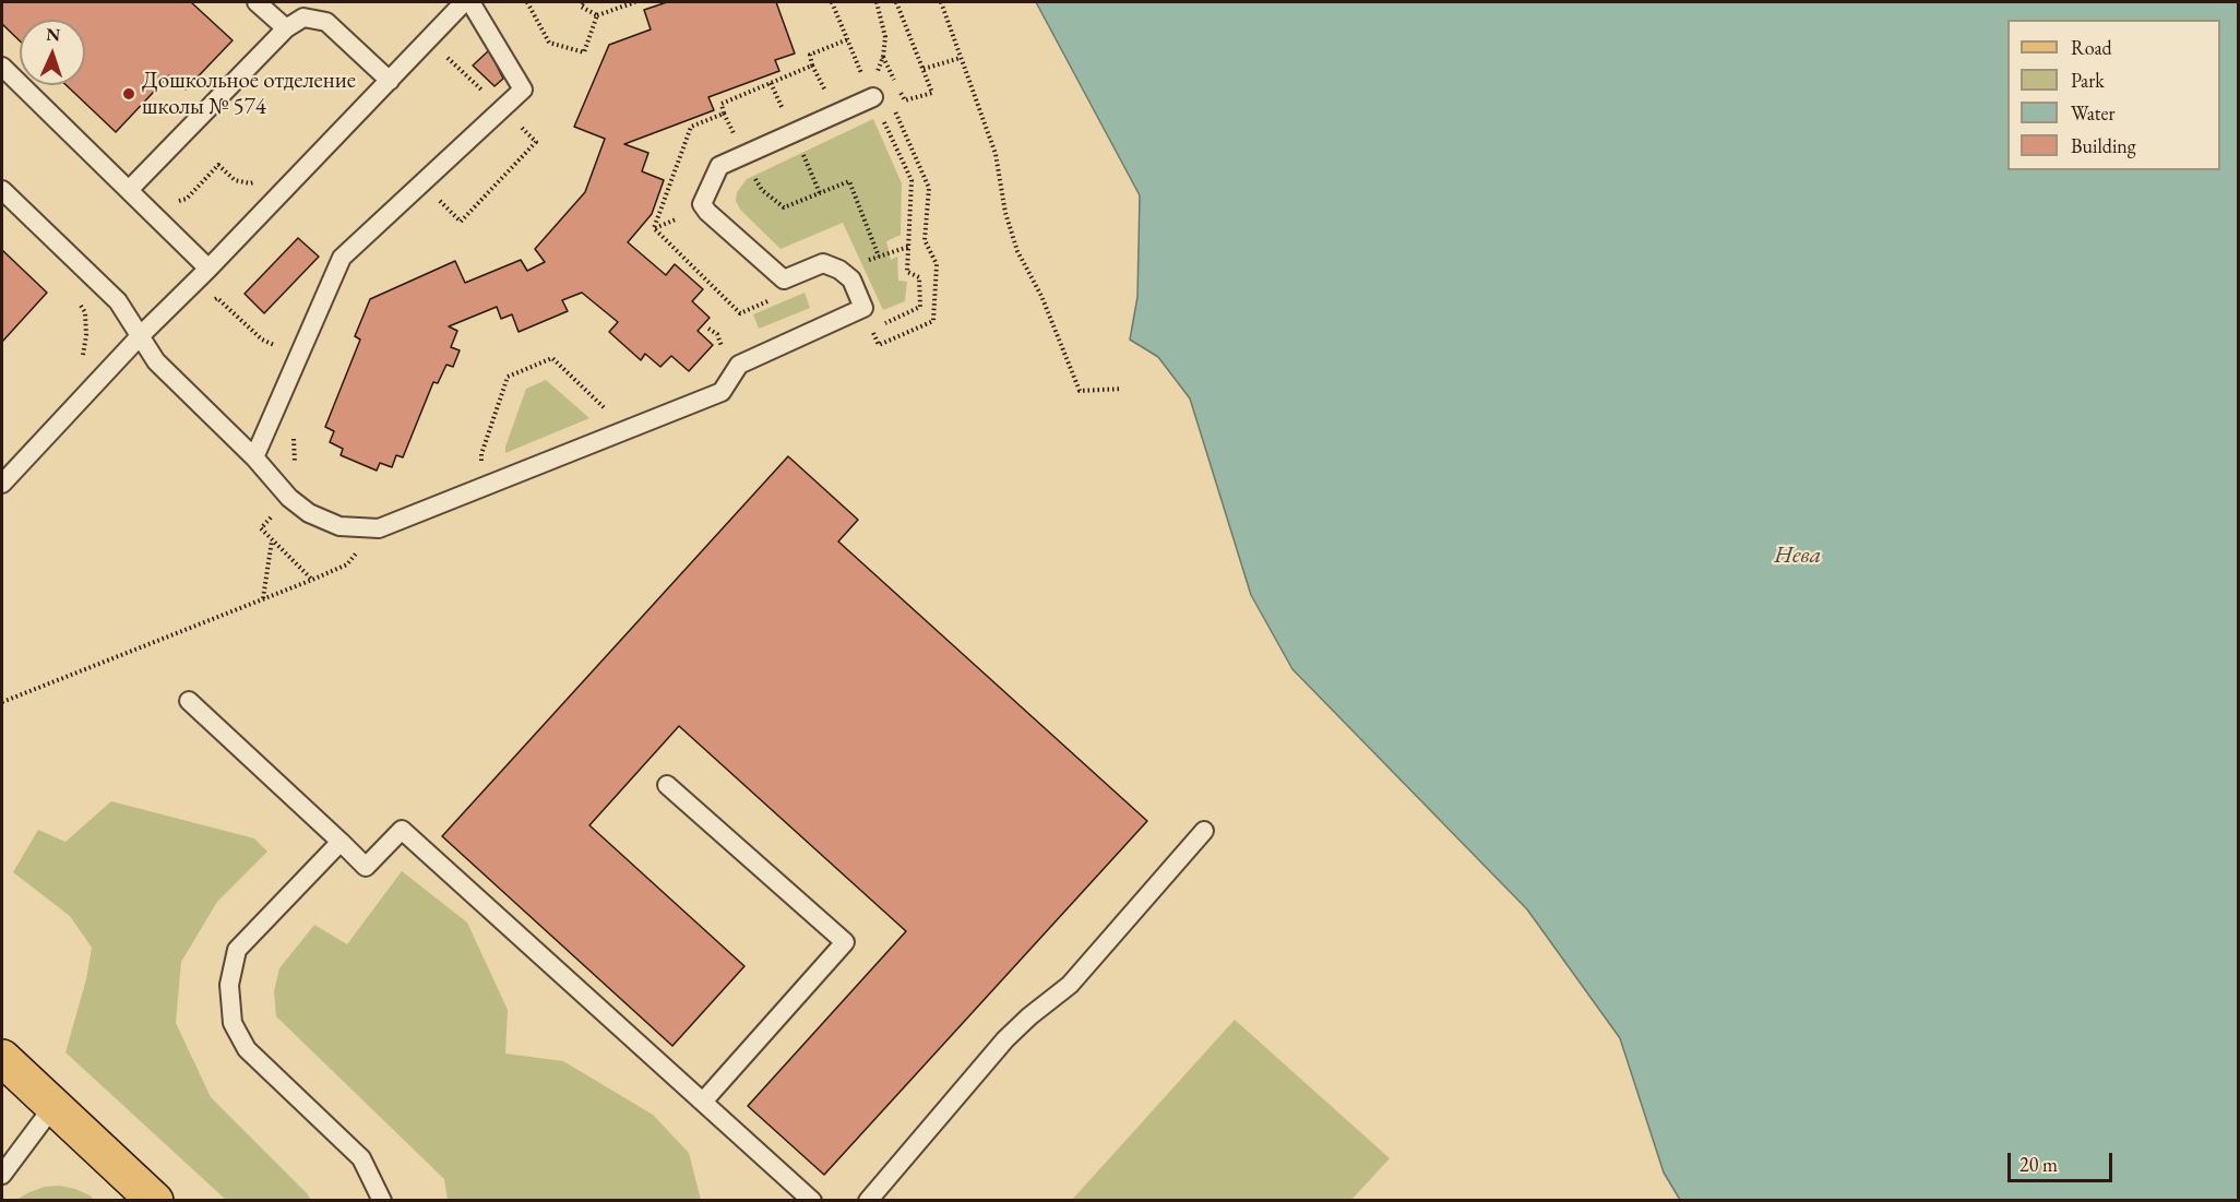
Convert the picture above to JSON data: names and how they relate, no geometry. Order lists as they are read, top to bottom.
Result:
{
  "water": ["Нева"],
  "places": ["Дошкольное отделение школы № 574"],
  "legend": [
    "Road",
    "Park",
    "Water",
    "Building"
  ],
  "scale_bar": "20 m",
  "north": "top"
}
